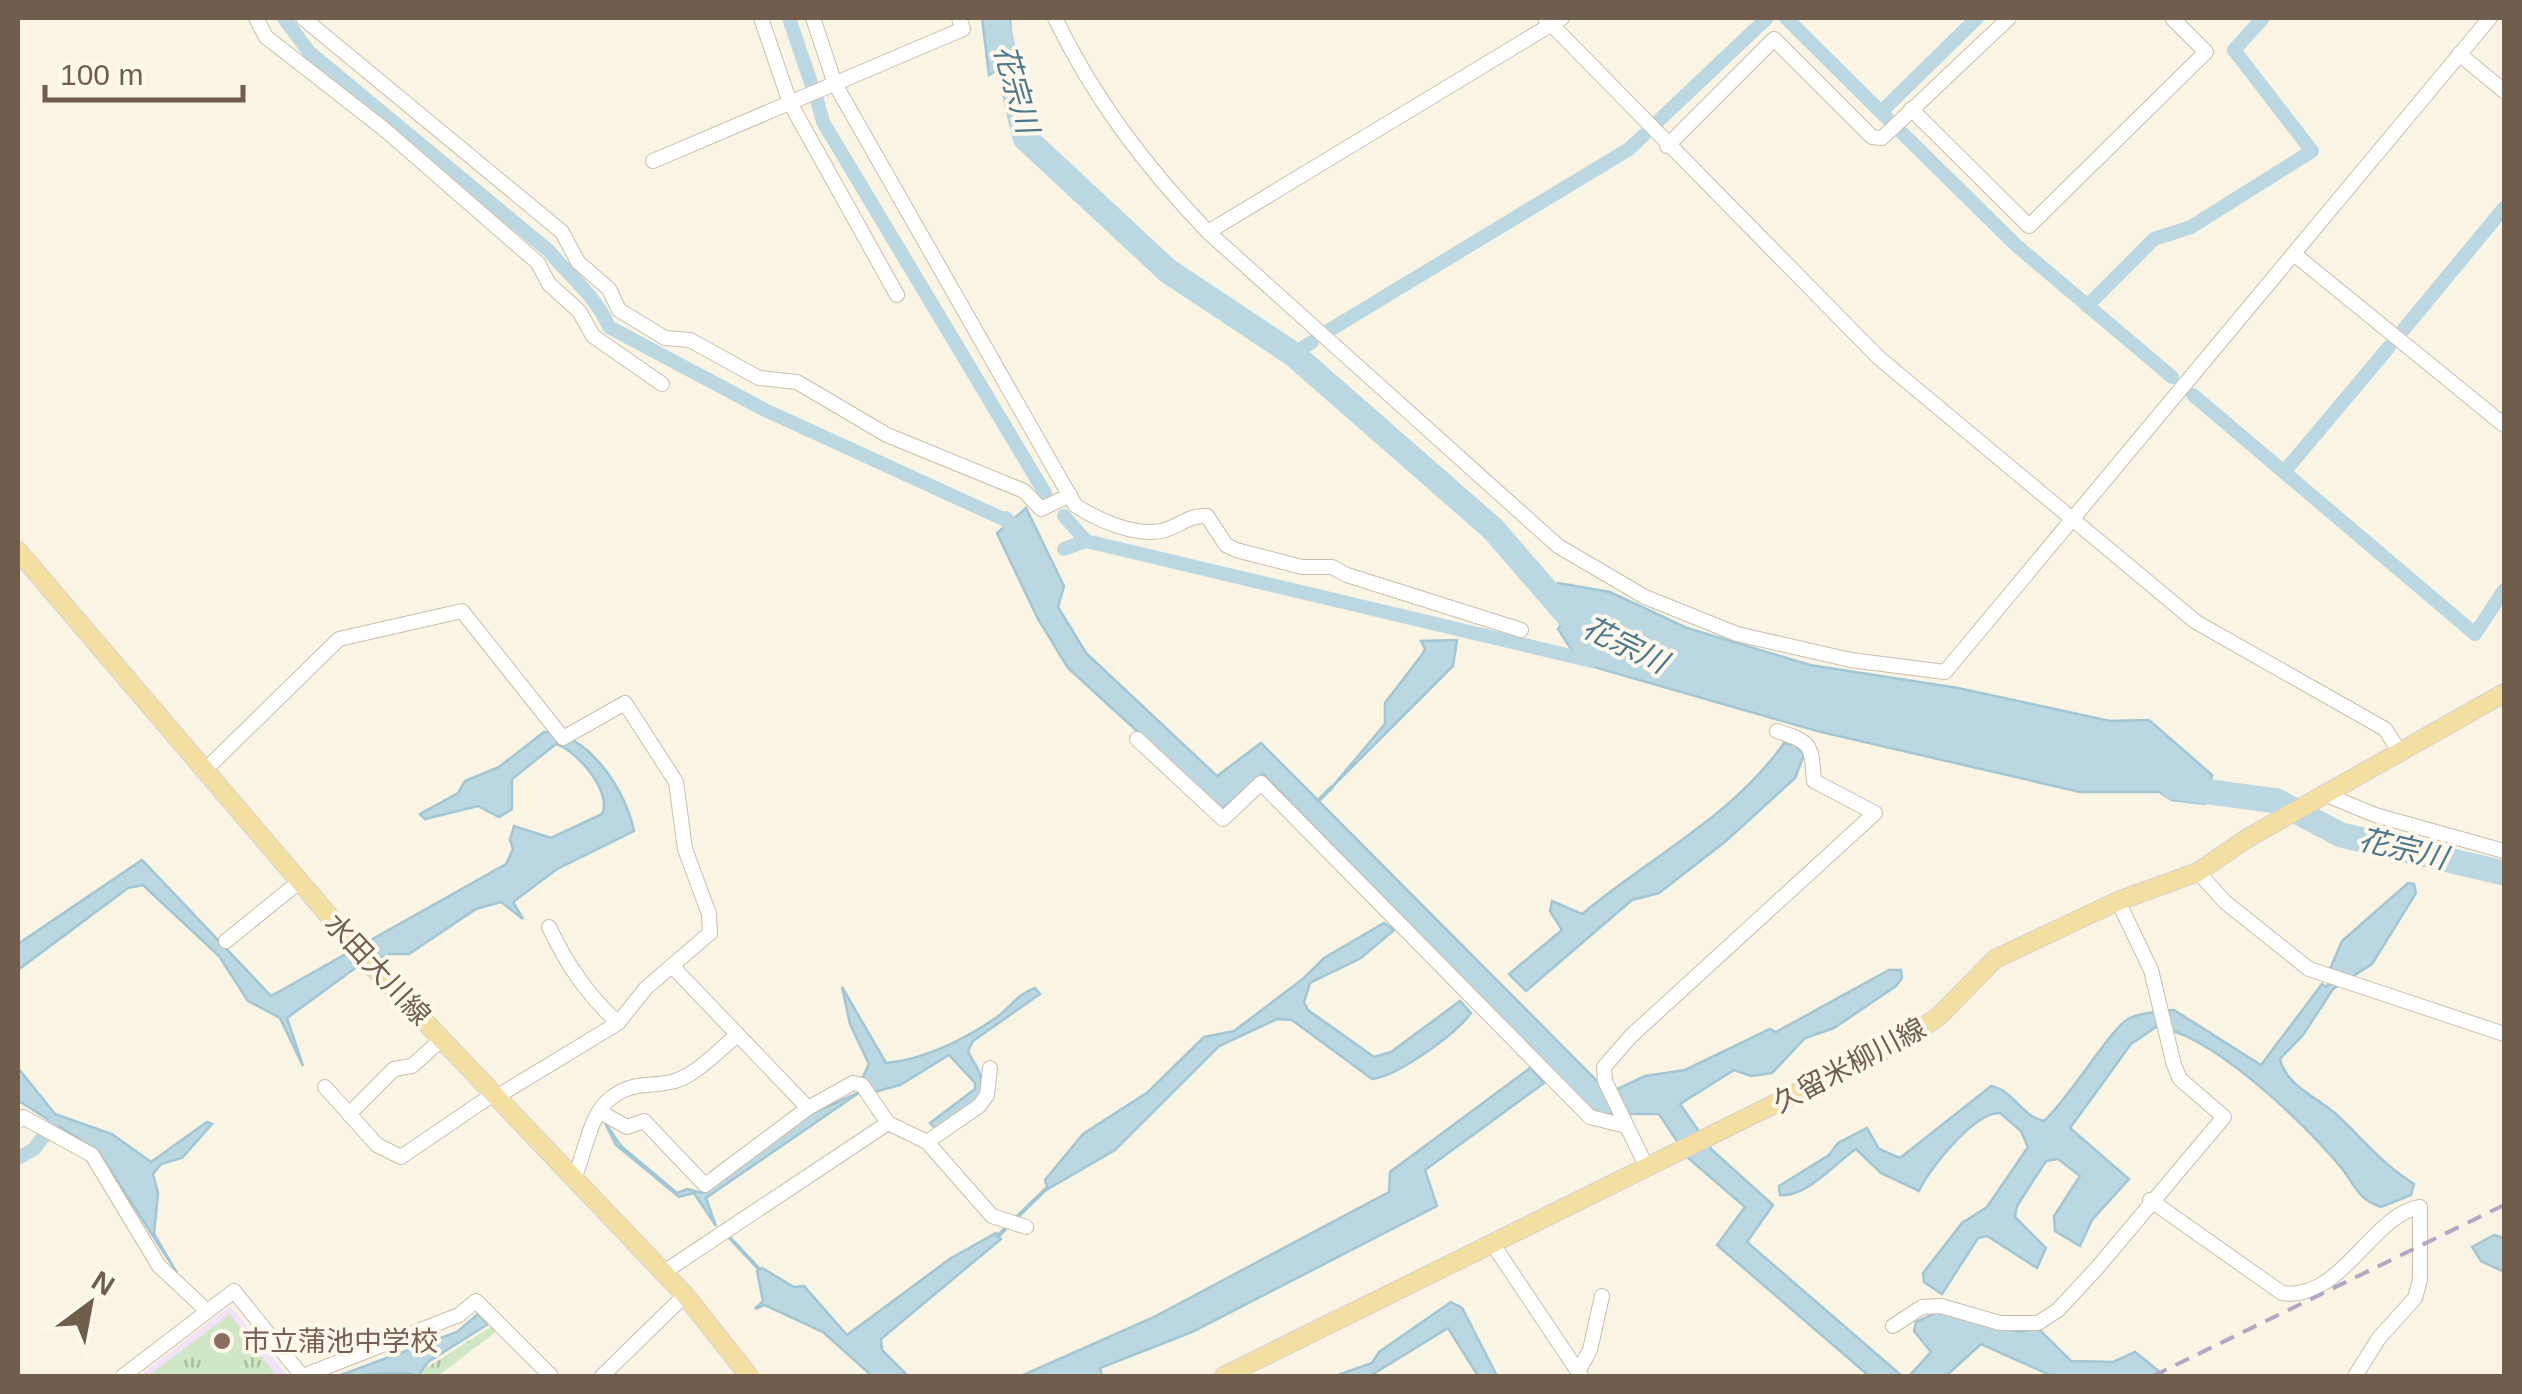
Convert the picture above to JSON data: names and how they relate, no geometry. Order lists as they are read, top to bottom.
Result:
{
  "streets": {
    "main road": ["水田大川線", "久留米柳川線"]
  },
  "water": ["花宗川"],
  "places": ["市立蒲池中学校"],
  "scale_bar": "100 m",
  "north": "top right"
}
